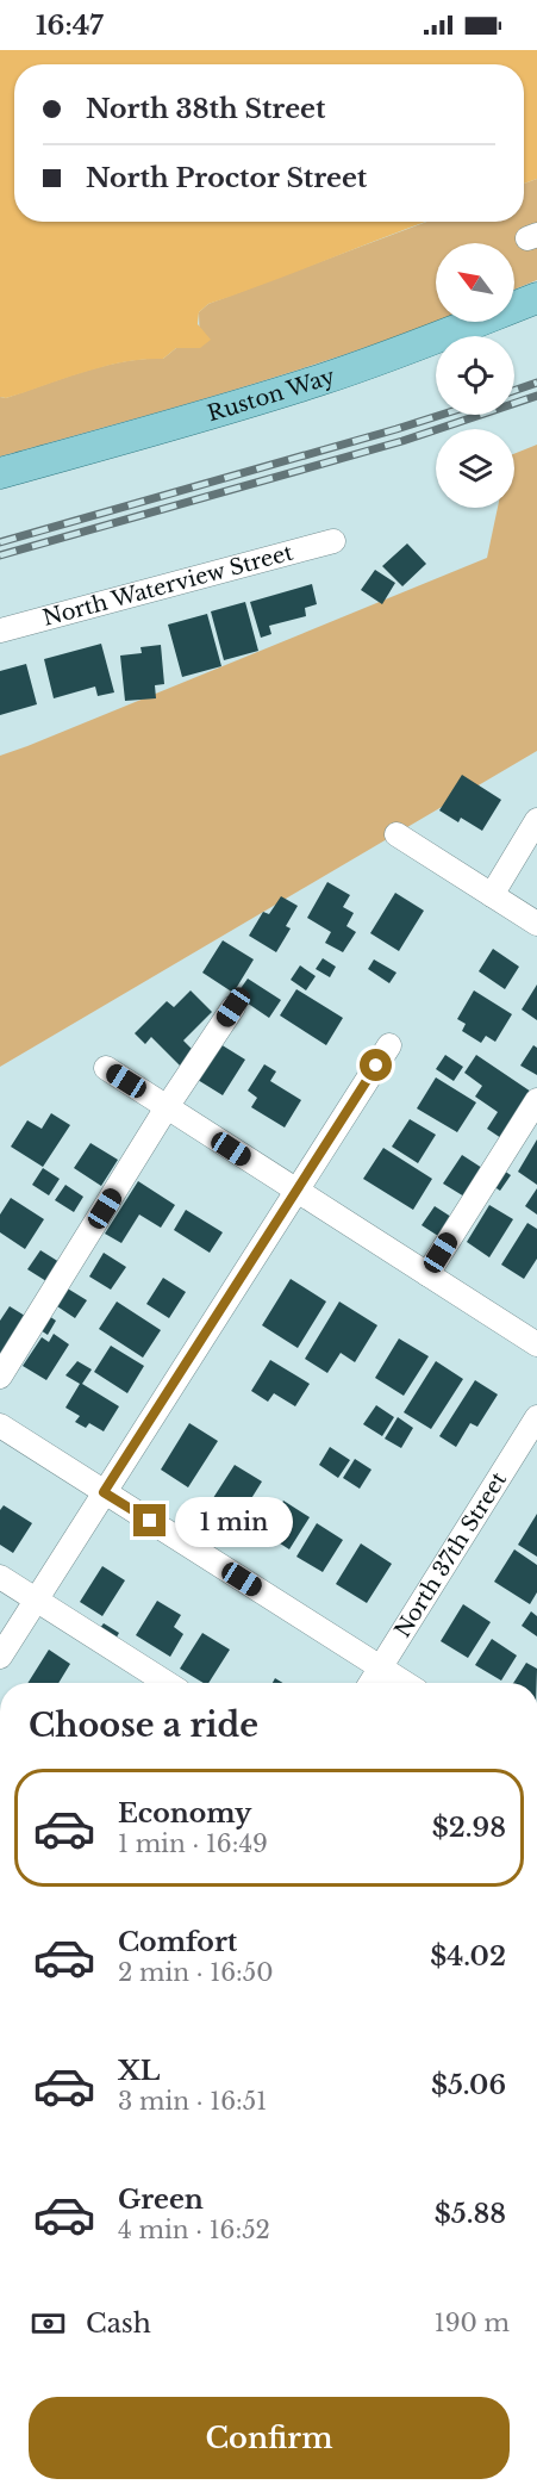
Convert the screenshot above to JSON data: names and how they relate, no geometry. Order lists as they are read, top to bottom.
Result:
{
  "streets": {
    "main road": ["Ruston Way"],
    "street": ["North Waterview Street", "North 37th Street"]
  },
  "north": "top left",
  "page": {
    "status": "16:47",
    "banner": ["North 38th Street", "North Proctor Street"],
    "bubble": "1 min",
    "heading": "Choose a ride",
    "list": [
      {
        "name": "Economy",
        "note": "1 min · 16:49",
        "value": "$2.98"
      },
      {
        "name": "Comfort",
        "note": "2 min · 16:50",
        "value": "$4.02"
      },
      {
        "name": "XL",
        "note": "3 min · 16:51",
        "value": "$5.06"
      },
      {
        "name": "Green",
        "note": "4 min · 16:52",
        "value": "$5.88"
      }
    ],
    "pay": ["Cash", "190 m"],
    "buttons": "Confirm"
  }
}
